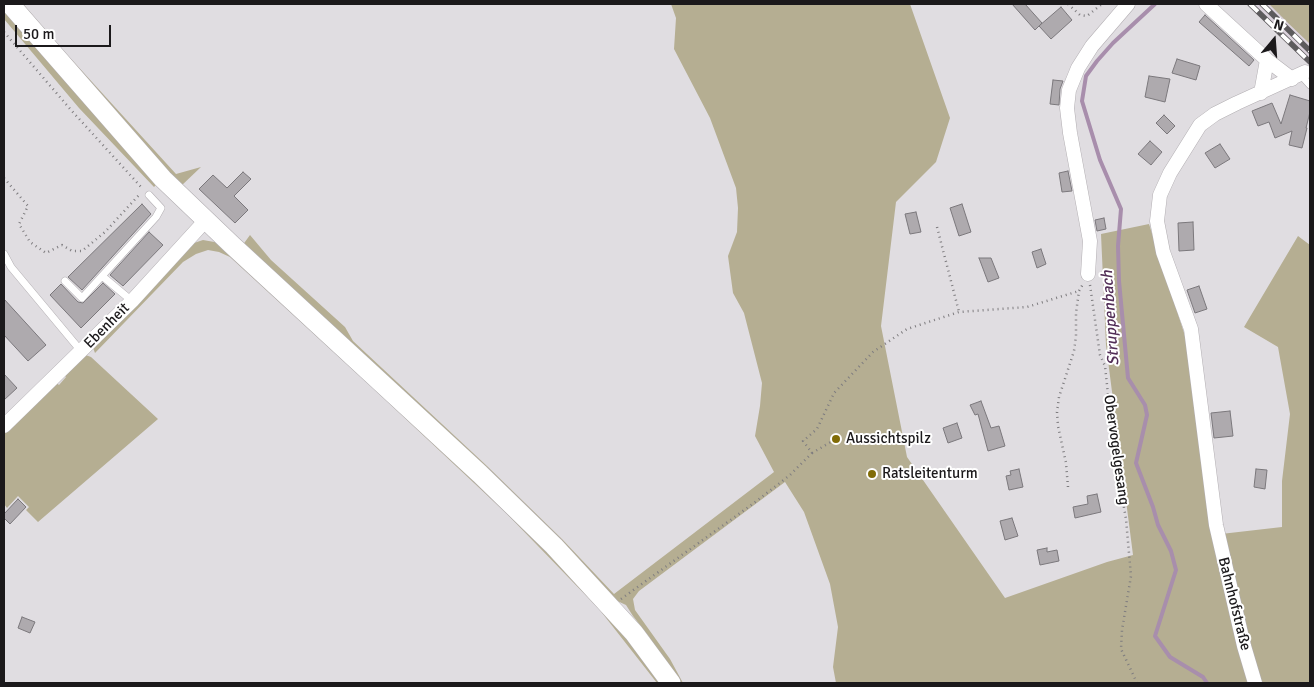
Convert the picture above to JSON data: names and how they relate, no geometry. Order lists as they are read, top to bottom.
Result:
{
  "streets": {
    "street": ["Ebenheit", "Bahnhofstraße"],
    "path": ["Obervogelgesang"]
  },
  "water": ["Struppenbach"],
  "places": ["Aussichtspilz", "Ratsleitenturm"],
  "scale_bar": "50 m",
  "north": "top"
}
